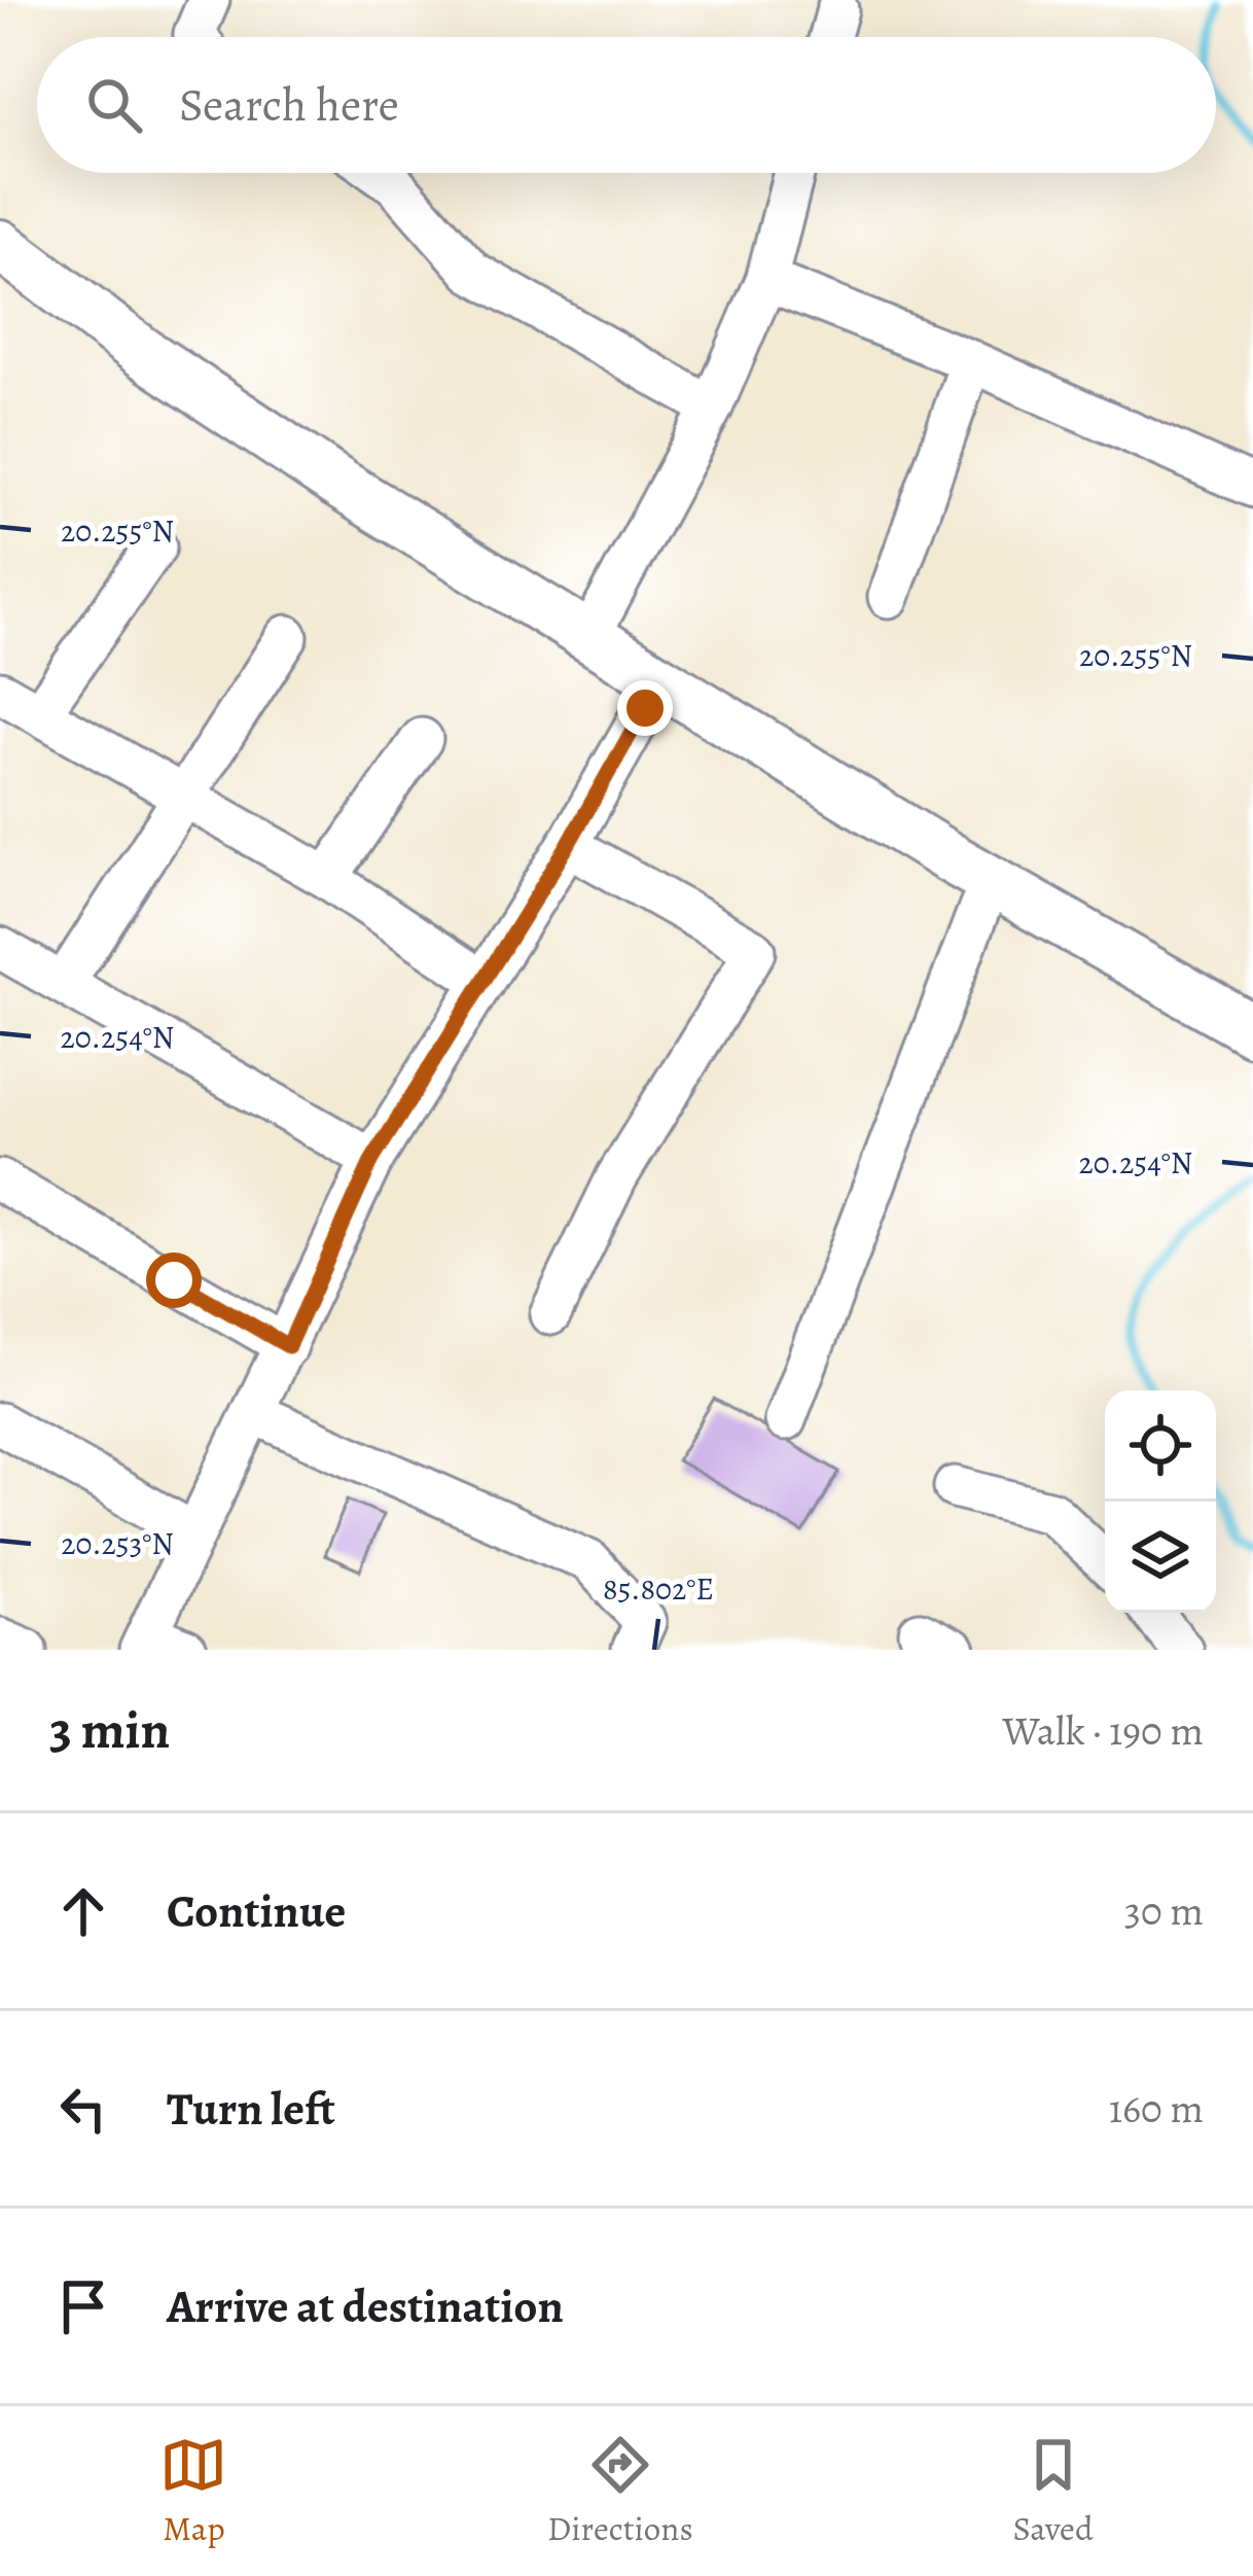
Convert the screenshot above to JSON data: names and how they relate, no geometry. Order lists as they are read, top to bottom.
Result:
{
  "page": {
    "search": "Search here",
    "heading": ["3 min", "Walk · 190 m"],
    "list": [
      ["Continue", "30 m"],
      ["Turn left", "160 m"],
      "Arrive at destination"
    ],
    "nav": ["Map", "Directions", "Saved"]
  },
  "coordinates": [
    "20.255°N",
    "20.254°N",
    "20.253°N",
    "85.802°E"
  ]
}
